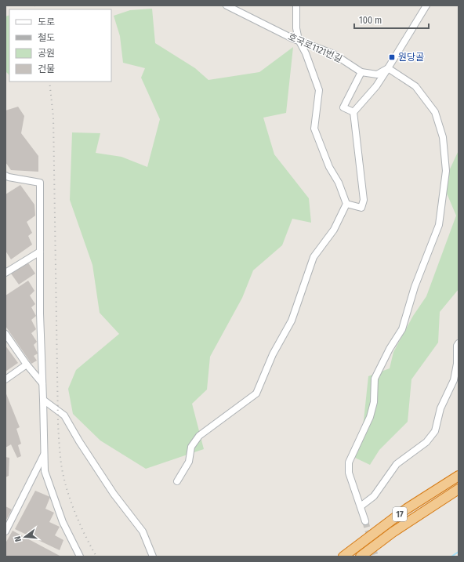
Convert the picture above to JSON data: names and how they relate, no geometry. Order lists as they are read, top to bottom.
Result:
{
  "streets": {
    "highway": ["17"],
    "street": ["호국로1121번길"]
  },
  "places": {
    "transit": ["원당골"]
  },
  "legend": [
    "도로",
    "철도",
    "공원",
    "건물"
  ],
  "scale_bar": "100 m",
  "north": "left"
}
